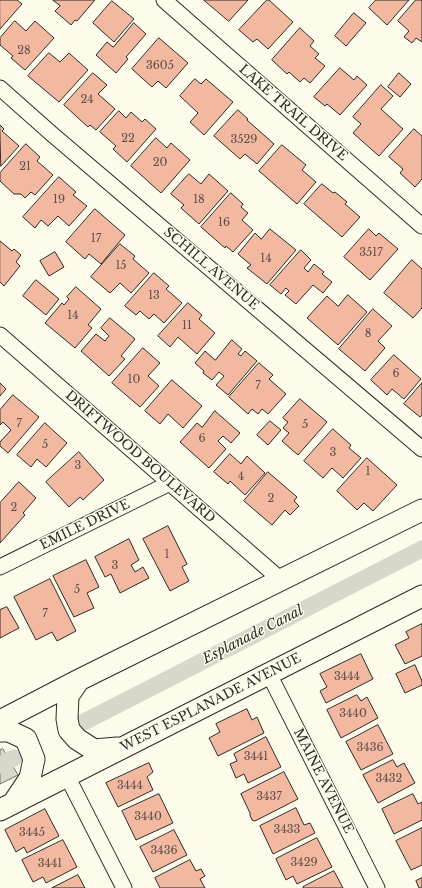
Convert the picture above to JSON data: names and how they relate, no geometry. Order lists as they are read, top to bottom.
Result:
{
  "streets": {
    "main road": ["WEST ESPLANADE AVENUE"],
    "street": [
      "LAKE TRAIL DRIVE",
      "SCHILL AVENUE",
      "DRIFTWOOD BOULEVARD",
      "EMILE DRIVE",
      "MAINE AVENUE"
    ]
  },
  "crossings": [
    ["DRIFTWOOD BOULEVARD", "EMILE DRIVE"],
    ["WEST ESPLANADE AVENUE", "MAINE AVENUE"]
  ],
  "water": ["Esplanade Canal"],
  "house_numbers": [
    "28",
    "3605",
    "24",
    "22",
    "3529",
    "20",
    "21",
    "19",
    "18",
    "16",
    "17",
    "3517",
    "14",
    "15",
    "13",
    "14",
    "11",
    "8",
    "6",
    "10",
    "7",
    "7",
    "5",
    "6",
    "5",
    "3",
    "3",
    "1",
    "4",
    "2",
    "2",
    "1",
    "3",
    "5",
    "7",
    "3444",
    "3440",
    "3436",
    "3441",
    "3432",
    "3444",
    "3437",
    "3440",
    "3433",
    "3445",
    "3436",
    "3429",
    "3441"
  ]
}
